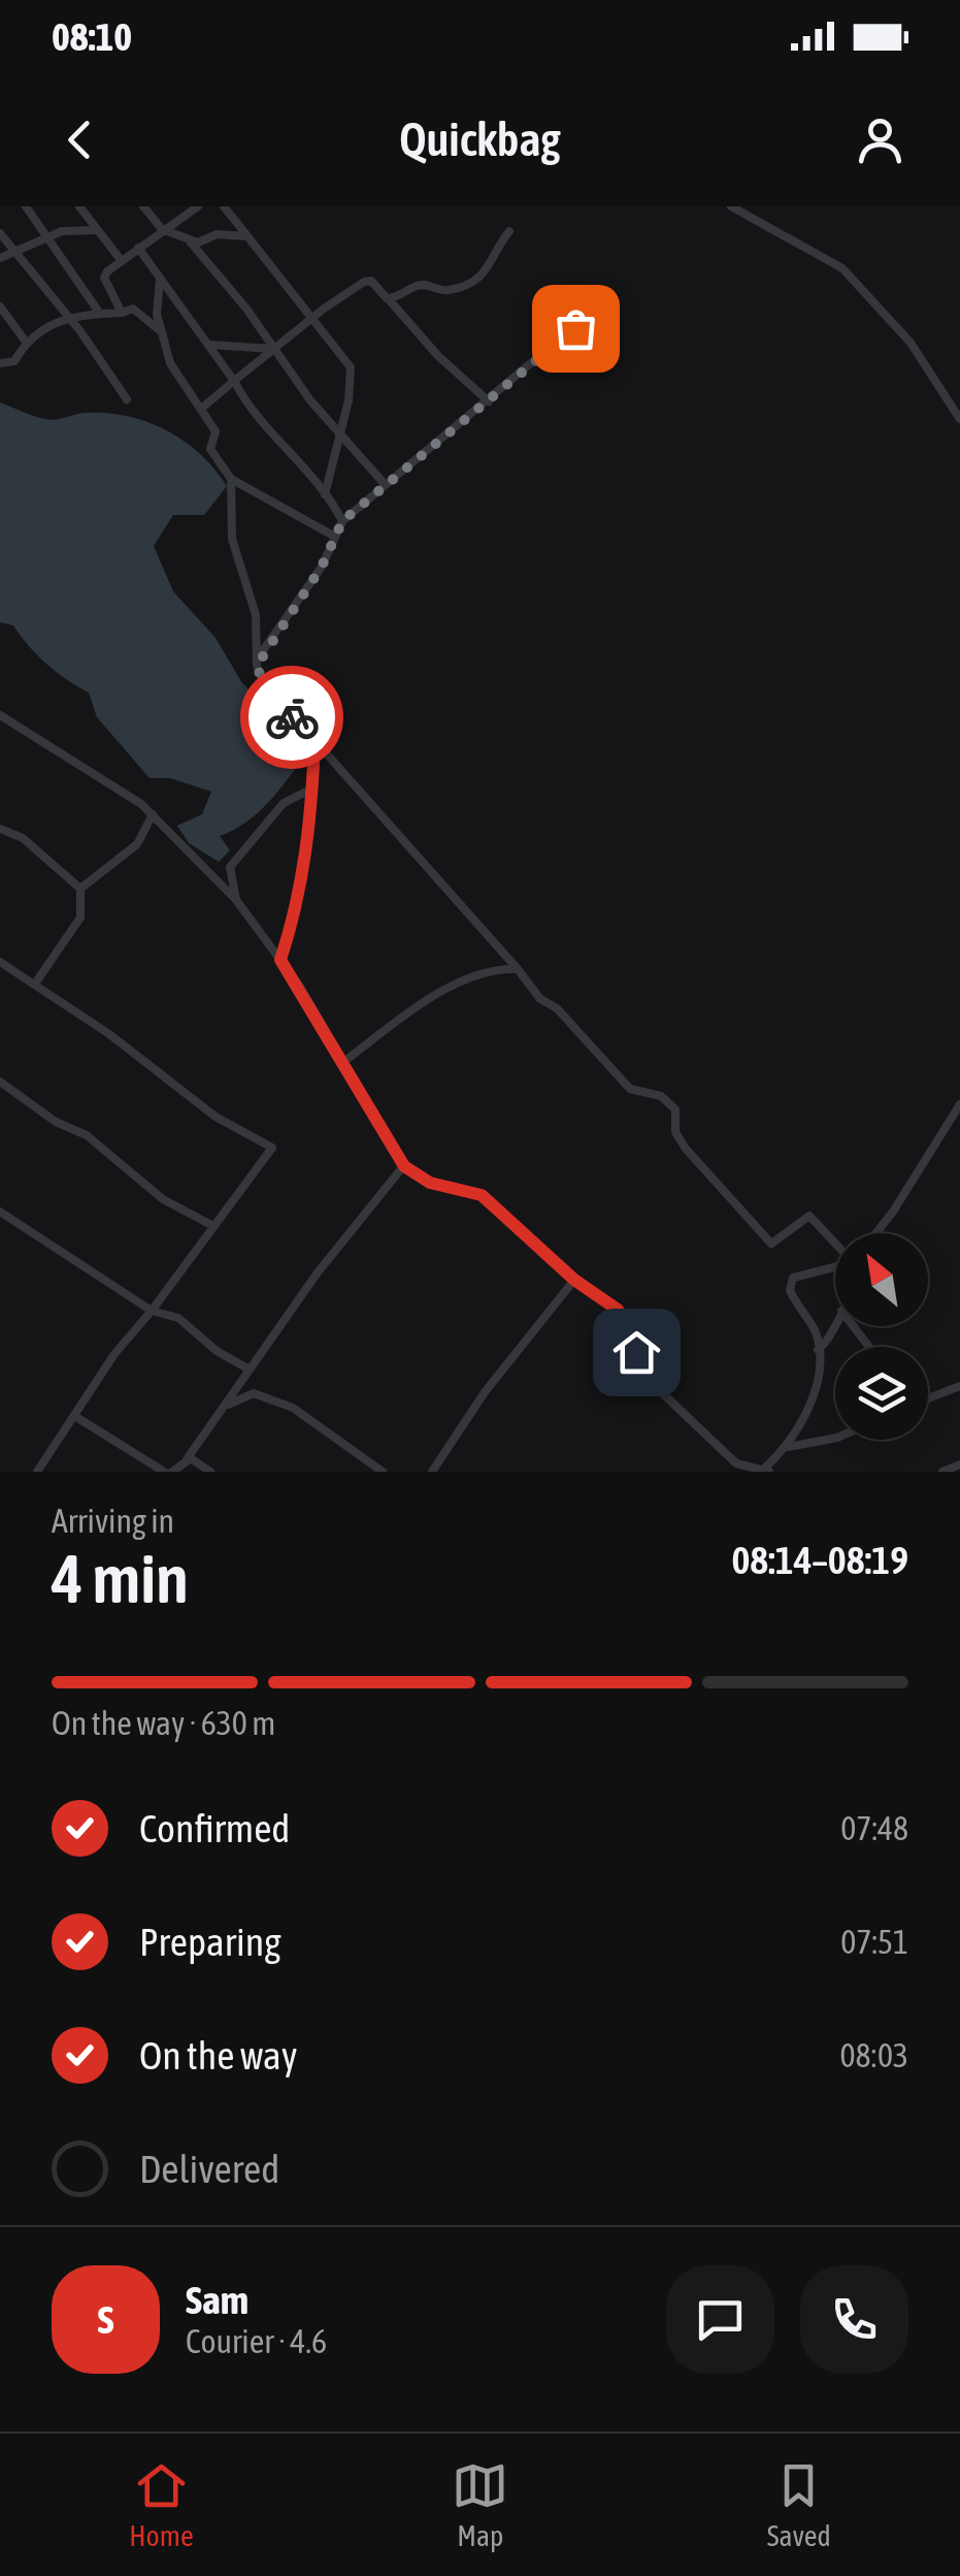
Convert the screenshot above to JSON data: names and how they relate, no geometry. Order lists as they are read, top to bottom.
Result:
{
  "north": "top left",
  "page": {
    "status": "08:10",
    "header": "Quickbag",
    "heading": ["4 min", "Arriving in", "08:14–08:19"],
    "panel": ["Sam", "Courier · 4.6"],
    "bar": "On the way · 630 m",
    "list": [
      ["Confirmed", "07:48"],
      ["Preparing", "07:51"],
      ["On the way", "08:03"],
      "Delivered"
    ],
    "round": "S",
    "tabs": ["Home", "Map", "Saved"]
  }
}
